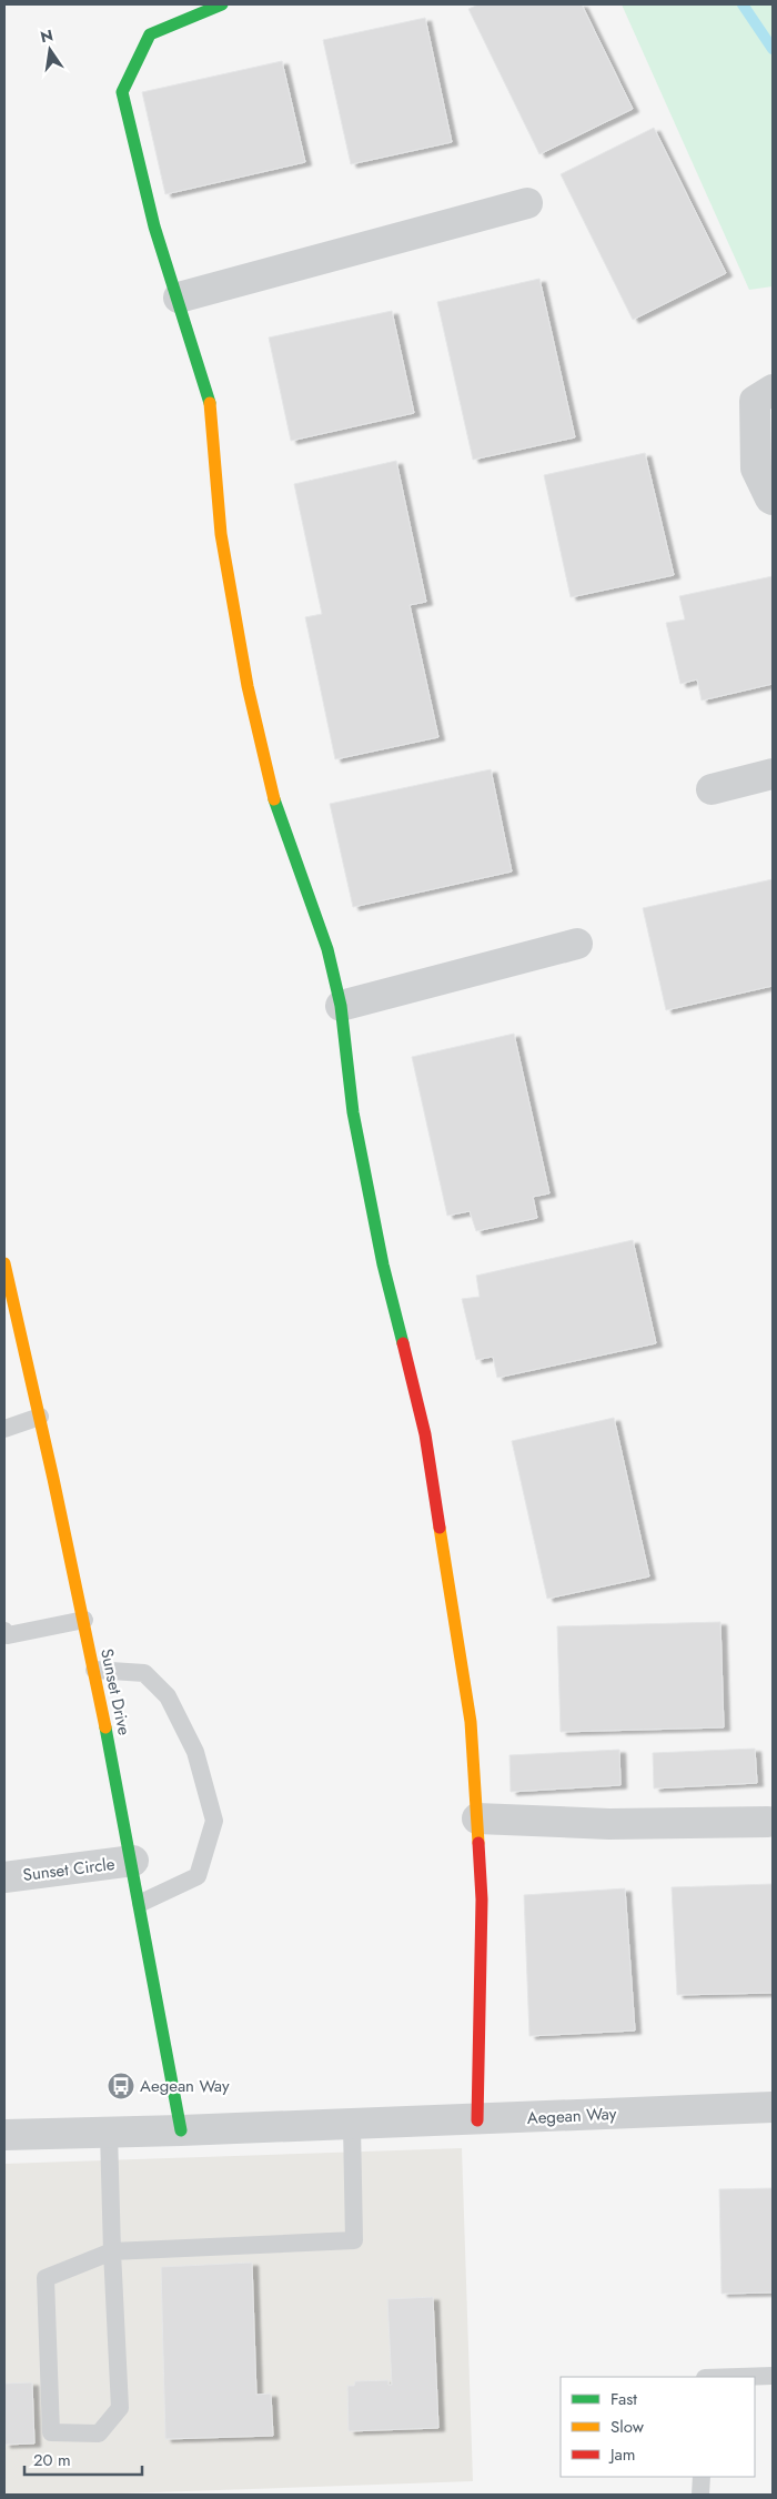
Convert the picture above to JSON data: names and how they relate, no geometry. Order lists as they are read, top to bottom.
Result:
{
  "streets": {
    "street": ["Sunset Drive", "Sunset Circle", "Aegean Way"]
  },
  "crossings": [
    ["Sunset Drive", "Sunset Circle"],
    ["Sunset Drive", "Aegean Way"]
  ],
  "places": {
    "bus stop": ["Aegean Way"]
  },
  "legend": ["Fast", "Slow", "Jam"],
  "scale_bar": "20 m",
  "north": "top"
}
